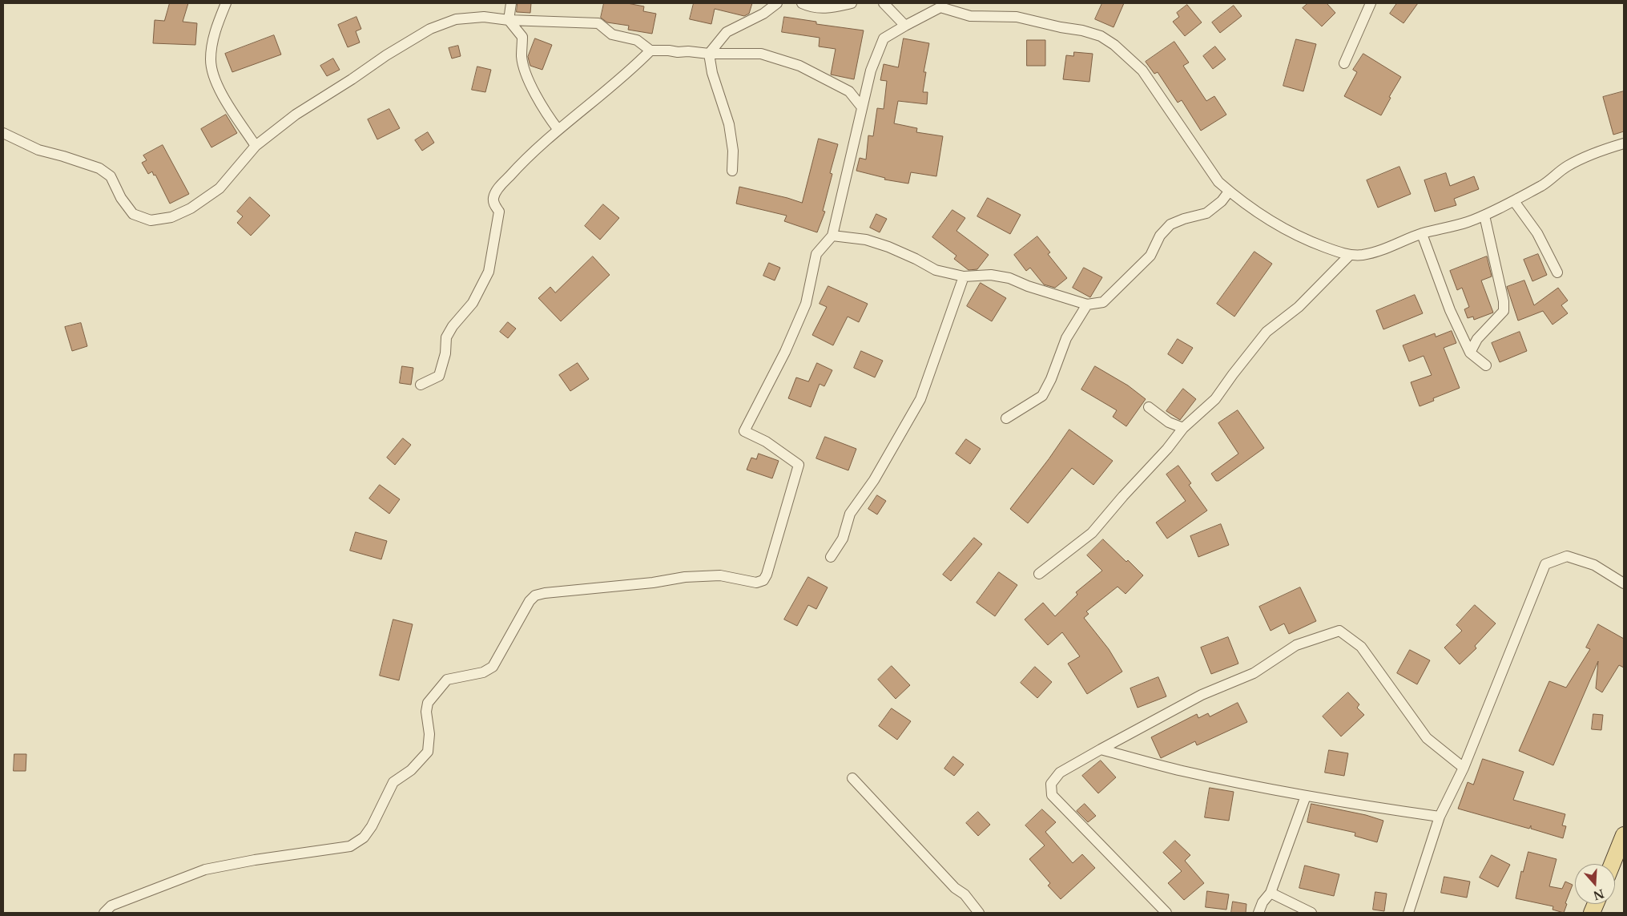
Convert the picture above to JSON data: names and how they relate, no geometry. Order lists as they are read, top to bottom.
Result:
{
  "north": "bottom"
}
